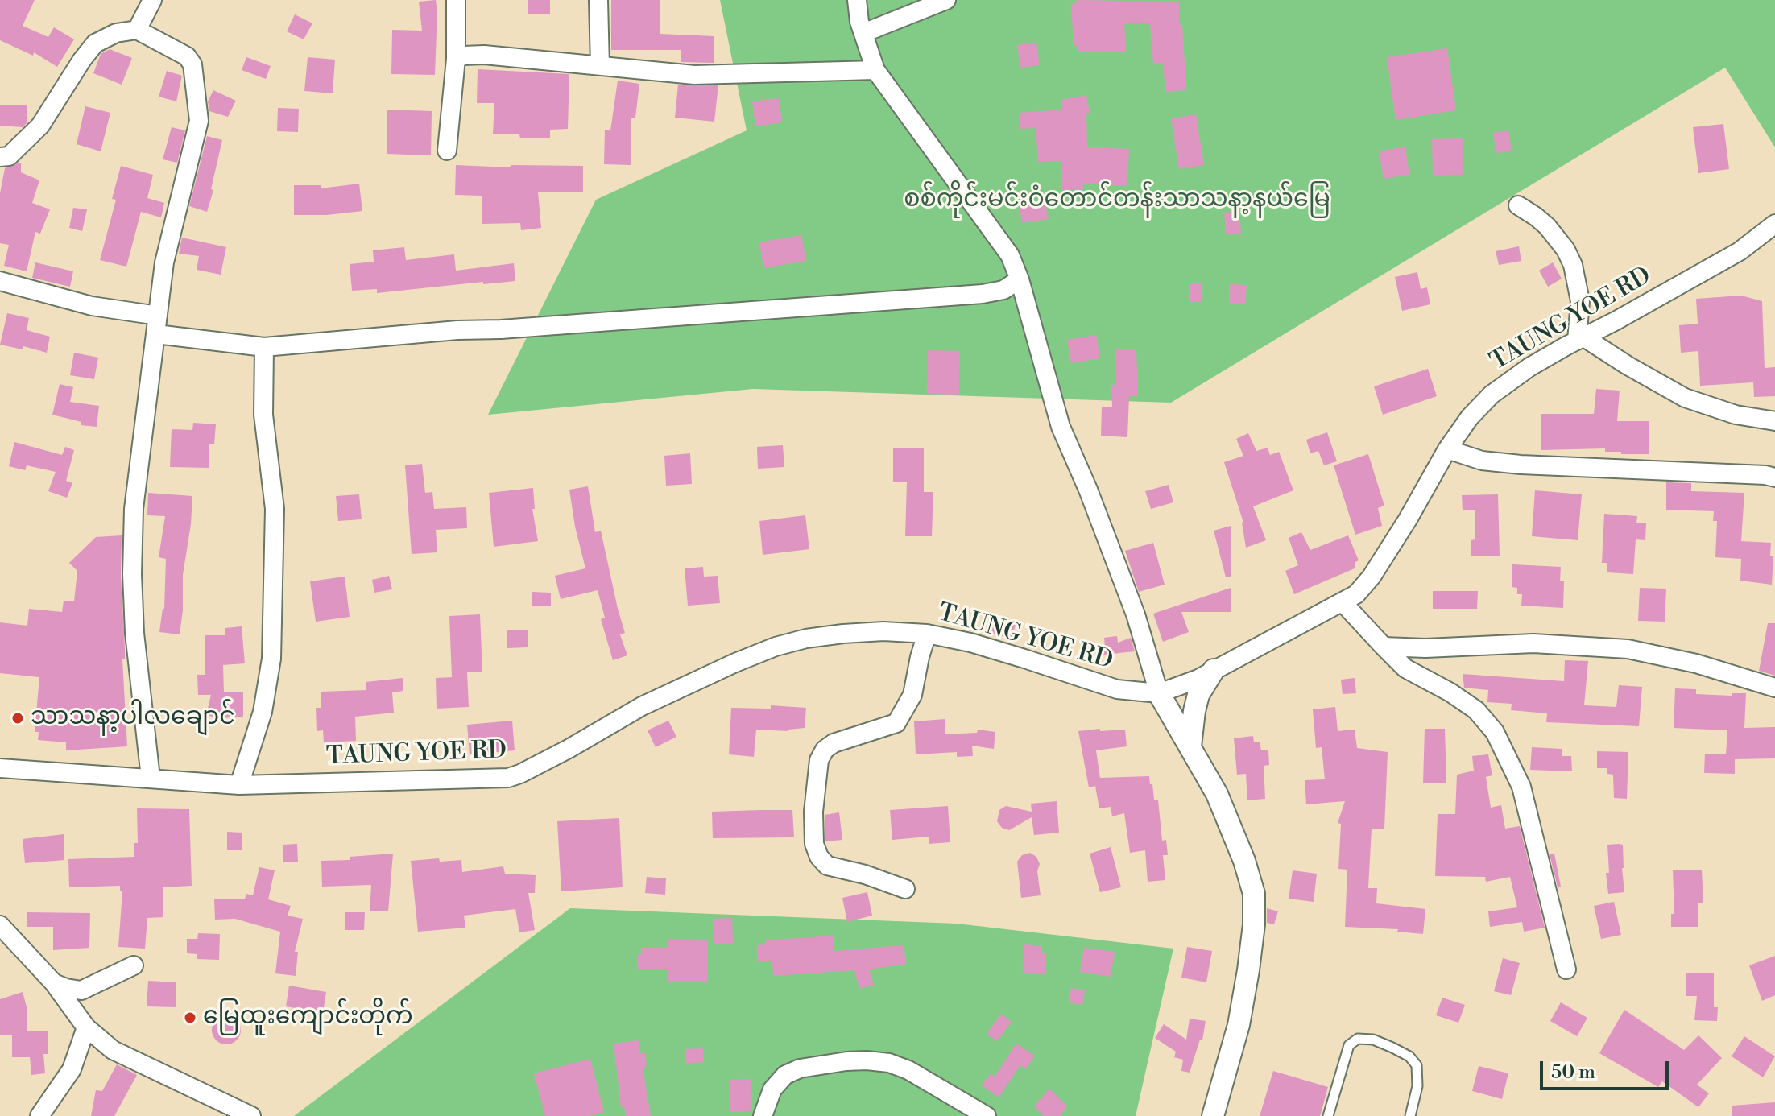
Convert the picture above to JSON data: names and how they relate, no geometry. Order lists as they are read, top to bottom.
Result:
{
  "streets": {
    "street": ["TAUNG YOE RD"]
  },
  "parks": ["စစ်ကိုင်းမင်းဝံတောင်တန်းသာသနာ့နယ်မြေ"],
  "places": ["သာသနာ့ပါလချောင်", "မြေထူးကျောင်းတိုက်"],
  "scale_bar": "50 m"
}
